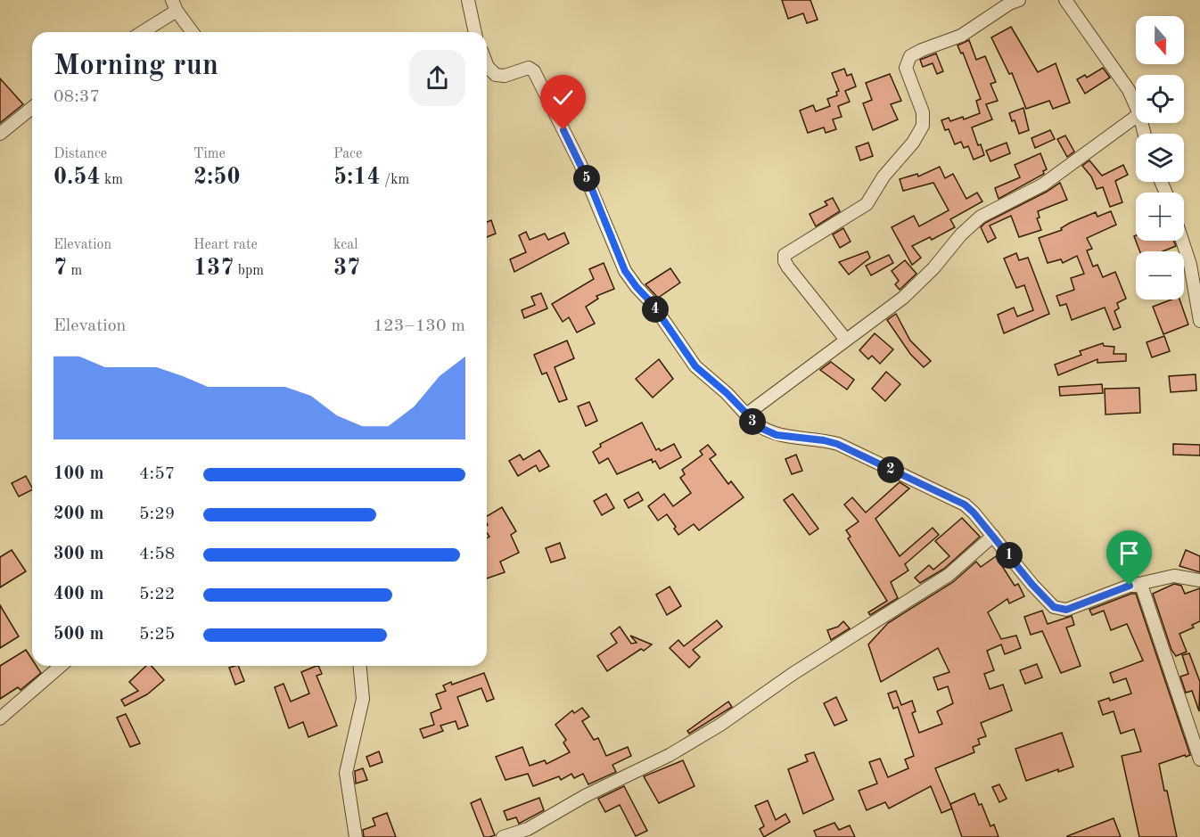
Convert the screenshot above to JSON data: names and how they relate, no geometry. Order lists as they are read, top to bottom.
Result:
{
  "north": "bottom",
  "page": {
    "map_buttons": ["+", "−"],
    "heading": ["Morning run", "08:37"],
    "stats": [
      ["Distance", "0.54 km"],
      ["Time", "2:50"],
      ["Pace", "5:14 /km"],
      ["Elevation", "7 m"],
      ["Heart rate", "137 bpm"],
      ["kcal", "37"]
    ],
    "pins": [
      "5",
      "4",
      "3",
      "2",
      "1"
    ],
    "chart": ["Elevation", "123–130 m"],
    "list": [
      {
        "name": "100 m",
        "note": "4:57"
      },
      {
        "name": "200 m",
        "note": "5:29"
      },
      {
        "name": "300 m",
        "note": "4:58"
      },
      {
        "name": "400 m",
        "note": "5:22"
      },
      {
        "name": "500 m",
        "note": "5:25"
      }
    ]
  }
}
